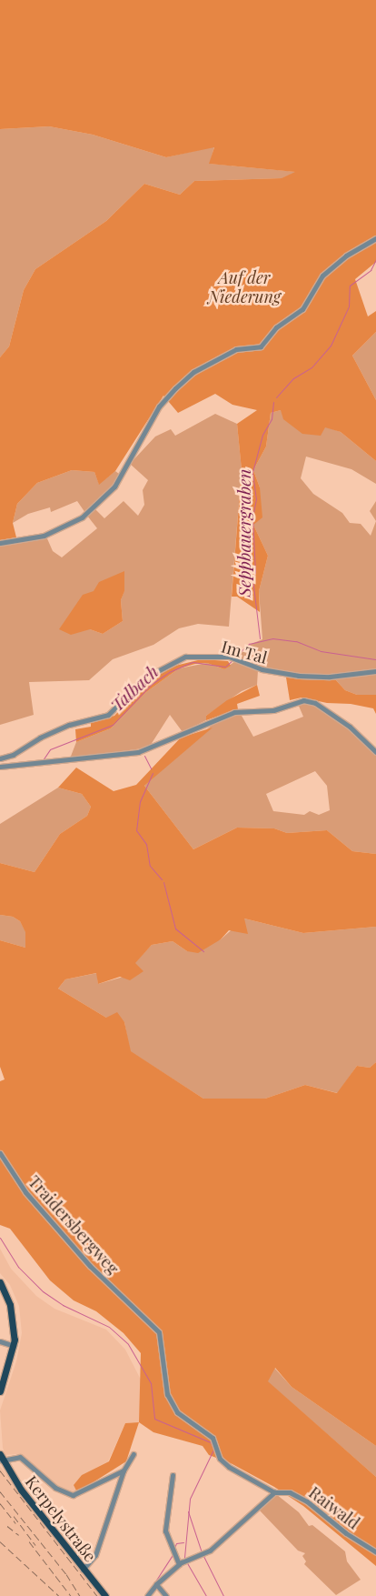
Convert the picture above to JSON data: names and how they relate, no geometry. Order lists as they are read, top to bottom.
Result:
{
  "streets": {
    "main road": ["Kerpelystraße"],
    "street": ["Im Tal", "Traidersbergweg", "Raiwald"]
  },
  "crossings": [
    ["Traidersbergweg", "Raiwald"]
  ],
  "water": ["Seppbauergraben", "Talbach"],
  "parks": ["Auf der Niederung"]
}
